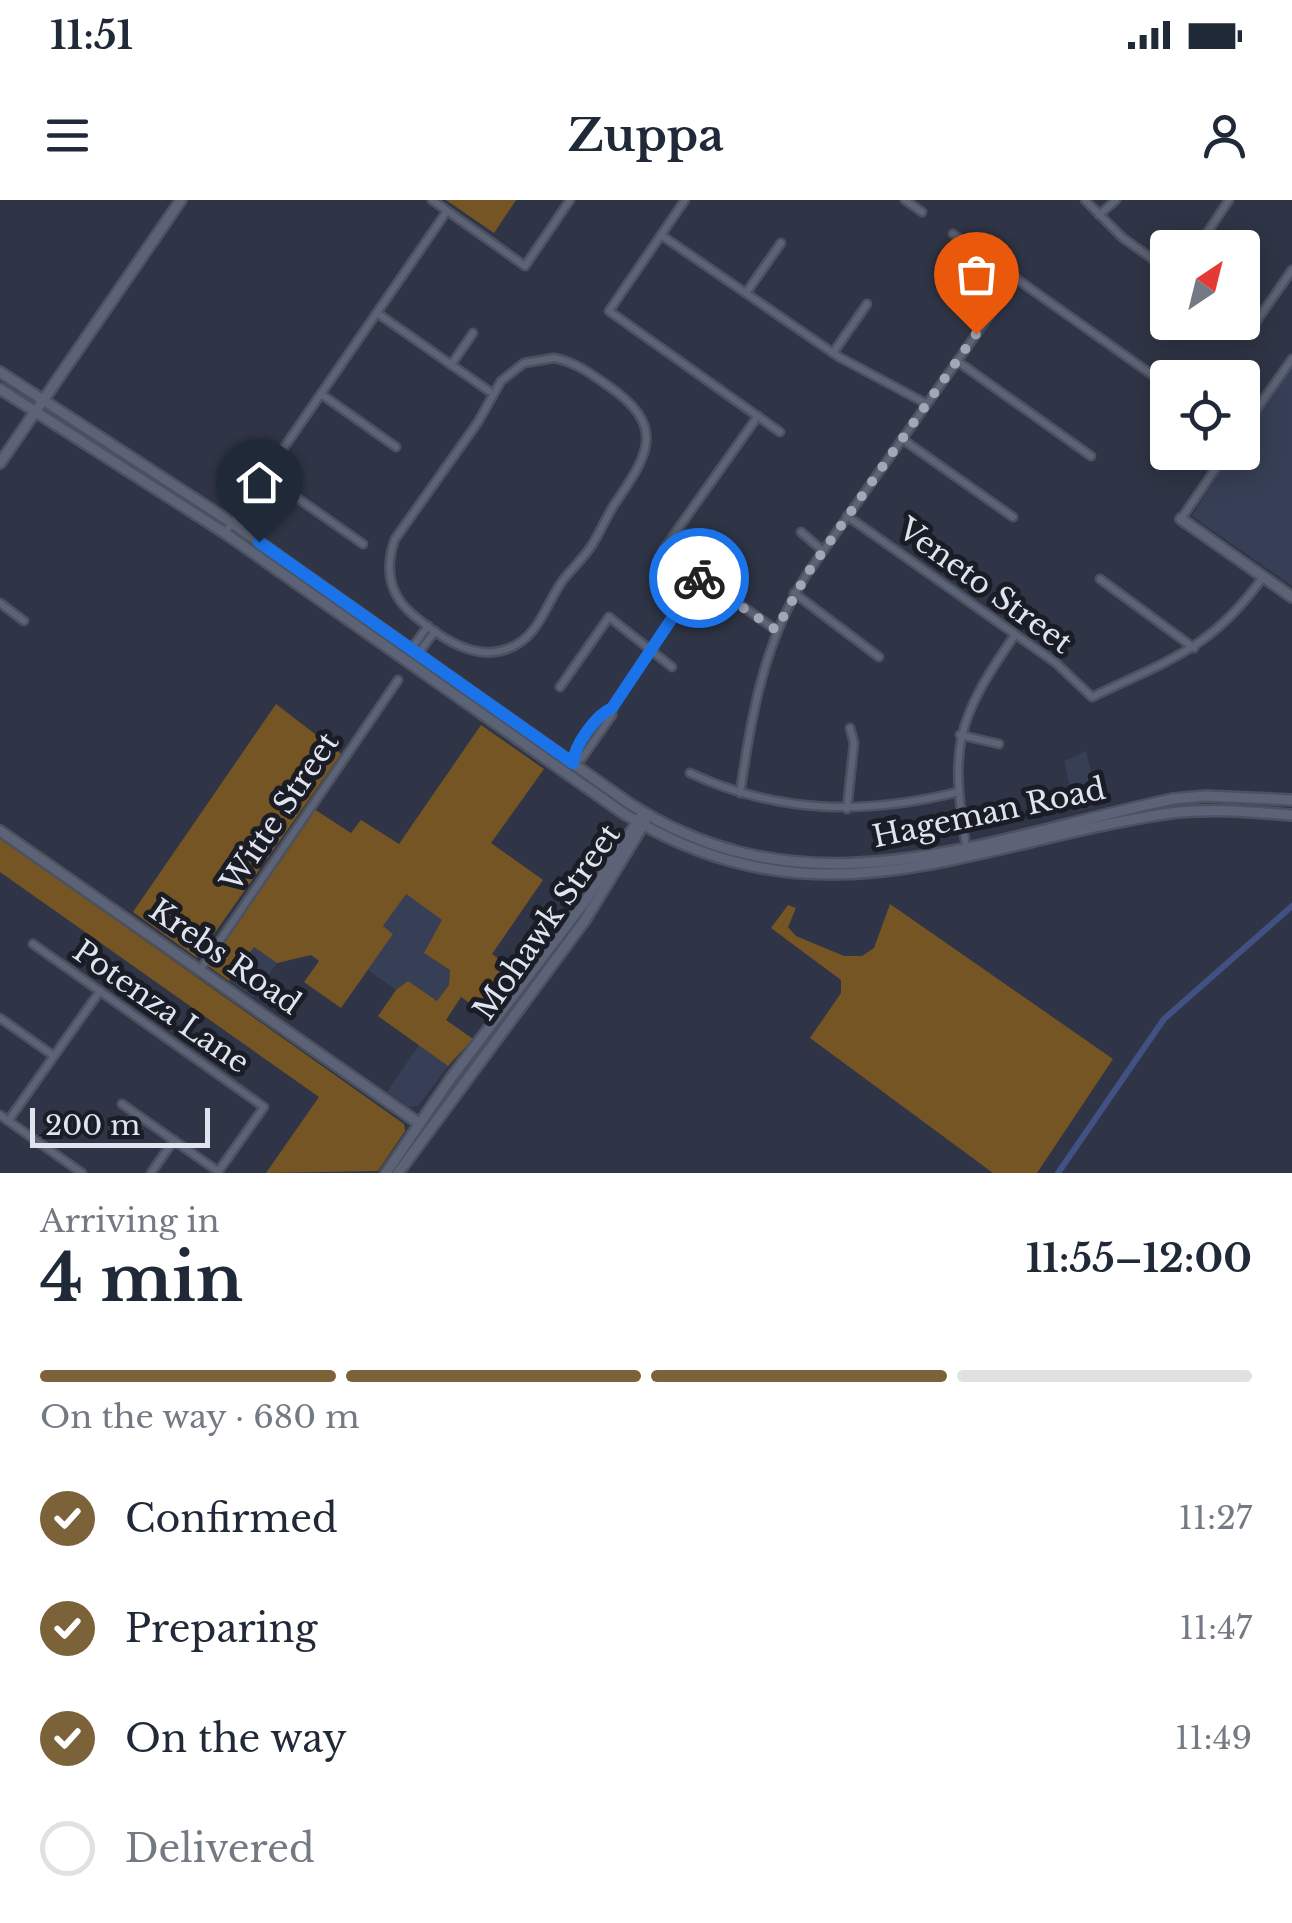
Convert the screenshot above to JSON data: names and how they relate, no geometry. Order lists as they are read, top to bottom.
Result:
{
  "streets": {
    "main road": ["Hageman Road", "Mohawk Street", "Krebs Road"],
    "street": ["Veneto Street", "Witte Street", "Potenza Lane"]
  },
  "crossings": [
    ["Witte Street", "Krebs Road"],
    ["Hageman Road", "Mohawk Street"],
    ["Mohawk Street", "Krebs Road"]
  ],
  "scale_bar": "200 m",
  "north": "top right",
  "page": {
    "status": "11:51",
    "header": "Zuppa",
    "scale": "200 m",
    "heading": ["4 min", "Arriving in", "11:55–12:00"],
    "bar": "On the way · 680 m",
    "list": [
      ["Confirmed", "11:27"],
      ["Preparing", "11:47"],
      ["On the way", "11:49"],
      "Delivered"
    ]
  }
}
